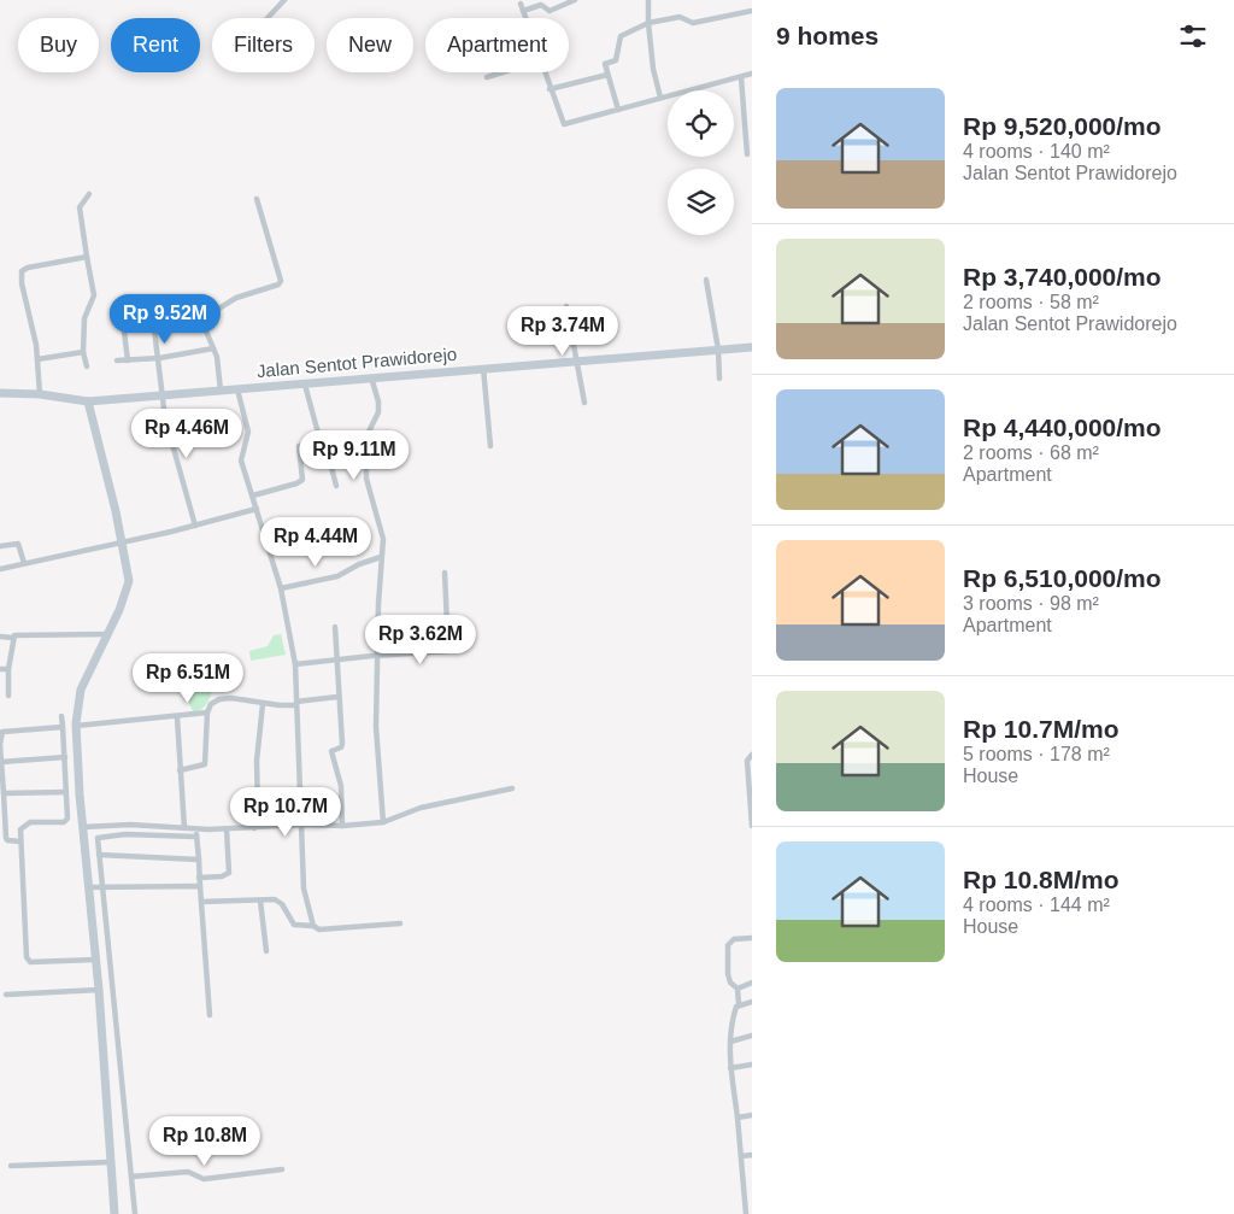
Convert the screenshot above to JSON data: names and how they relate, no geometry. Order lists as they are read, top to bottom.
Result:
{
  "streets": {
    "street": ["Jalan Sentot Prawidorejo"]
  },
  "page": {
    "heading": "9 homes",
    "chip": [
      "Buy",
      "Rent",
      "Filters",
      "New",
      "Apartment"
    ],
    "list": [
      {
        "name": "Rp 9,520,000/mo",
        "note": "4 rooms · 140 m² · Jalan Sentot Prawidorejo"
      },
      {
        "name": "Rp 3,740,000/mo",
        "note": "2 rooms · 58 m² · Jalan Sentot Prawidorejo"
      },
      {
        "name": "Rp 4,440,000/mo",
        "note": "2 rooms · 68 m² · Apartment"
      },
      {
        "name": "Rp 6,510,000/mo",
        "note": "3 rooms · 98 m² · Apartment"
      },
      {
        "name": "Rp 10.7M/mo",
        "note": "5 rooms · 178 m² · House"
      },
      {
        "name": "Rp 10.8M/mo",
        "note": "4 rooms · 144 m² · House"
      }
    ],
    "price": [
      "Rp 9.52M",
      "Rp 3.74M",
      "Rp 4.46M",
      "Rp 9.11M",
      "Rp 4.44M",
      "Rp 3.62M",
      "Rp 6.51M",
      "Rp 10.7M",
      "Rp 10.8M"
    ]
  }
}
